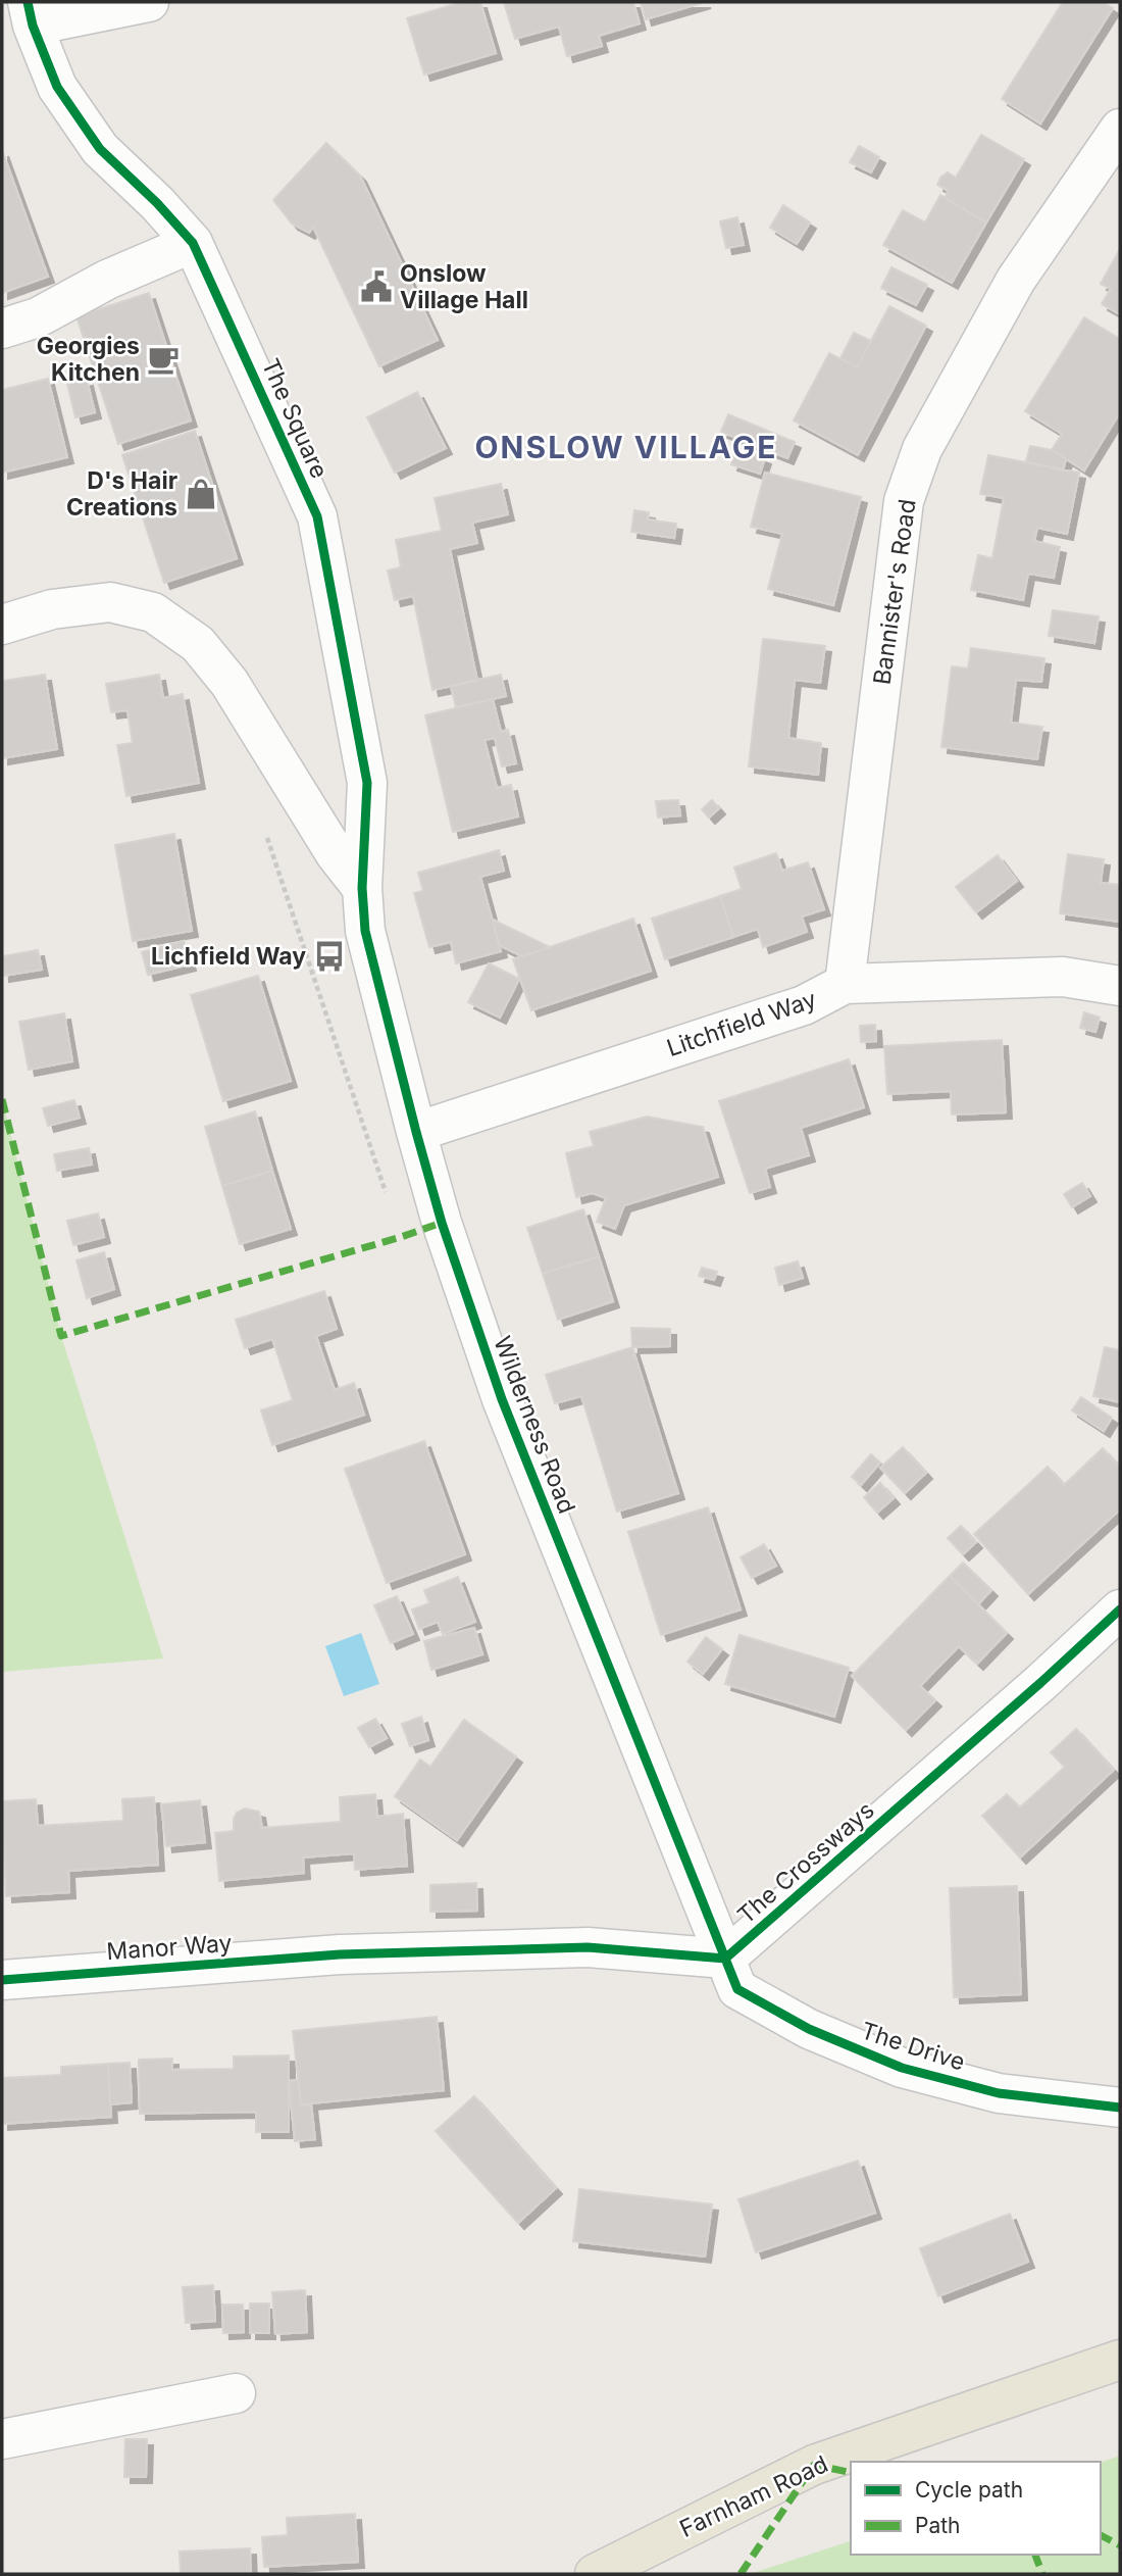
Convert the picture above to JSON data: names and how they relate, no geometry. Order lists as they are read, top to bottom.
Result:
{
  "streets": {
    "main road": ["Farnham Road"],
    "street": [
      "The Square",
      "Bannister's Road",
      "Litchfield Way",
      "Wilderness Road",
      "The Crossways",
      "Manor Way",
      "The Drive"
    ]
  },
  "crossings": [
    ["The Square", "Wilderness Road"],
    ["Bannister's Road", "Litchfield Way"],
    ["Litchfield Way", "Wilderness Road"],
    ["Wilderness Road", "The Crossways"],
    ["Wilderness Road", "Manor Way"],
    ["Wilderness Road", "The Drive"],
    ["The Crossways", "Manor Way"],
    ["The Crossways", "The Drive"],
    ["Manor Way", "The Drive"]
  ],
  "districts": ["ONSLOW VILLAGE"],
  "places": {
    "public building": ["Onslow Village Hall"],
    "cafe": ["Georgies Kitchen"],
    "shop": ["D's Hair Creations"],
    "bus stop": ["Lichfield Way"]
  },
  "legend": ["Cycle path", "Path"]
}
